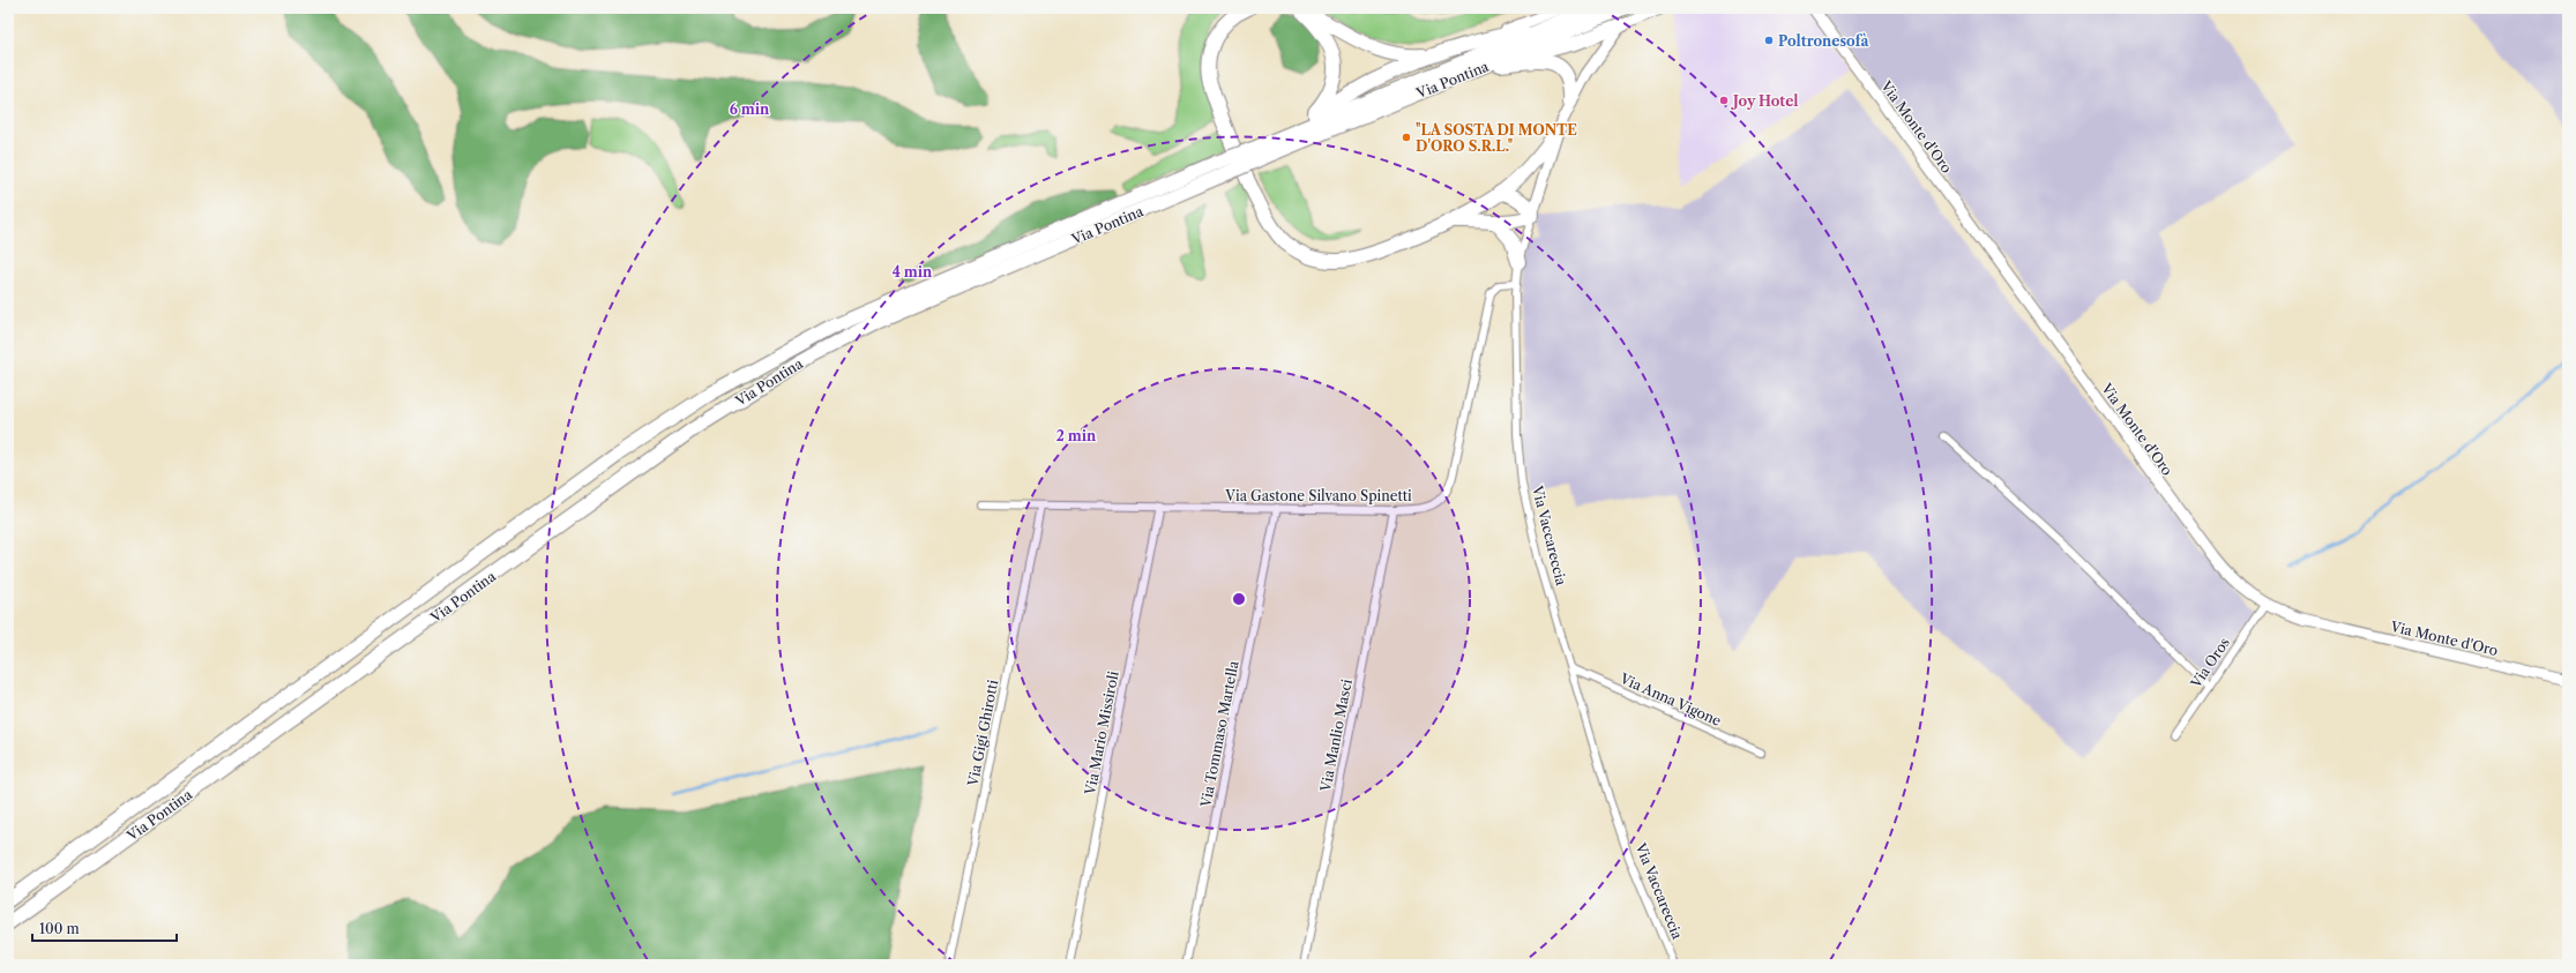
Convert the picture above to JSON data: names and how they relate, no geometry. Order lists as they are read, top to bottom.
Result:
{
  "streets": {
    "highway": ["Via Pontina"],
    "street": [
      "Via Monte d'Oro",
      "Via Gastone Silvano Spinetti",
      "Via Vaccareccia",
      "Via Oros",
      "Via Anna Vigone",
      "Via Gigi Ghirotti",
      "Via Mario Missiroli",
      "Via Tommaso Martella",
      "Via Manlio Masci"
    ]
  },
  "crossings": [
    ["Via Monte d'Oro", "Via Oros"],
    ["Via Gastone Silvano Spinetti", "Via Vaccareccia"],
    ["Via Gastone Silvano Spinetti", "Via Gigi Ghirotti"],
    ["Via Gastone Silvano Spinetti", "Via Mario Missiroli"],
    ["Via Gastone Silvano Spinetti", "Via Tommaso Martella"],
    ["Via Gastone Silvano Spinetti", "Via Manlio Masci"],
    ["Via Vaccareccia", "Via Anna Vigone"]
  ],
  "places": ["Poltronesofà", "Joy Hotel", "\"LA SOSTA DI MONTE D'ORO S.R.L.\""],
  "scale_bar": "100 m",
  "rings": ["6 min", "4 min", "2 min"]
}
